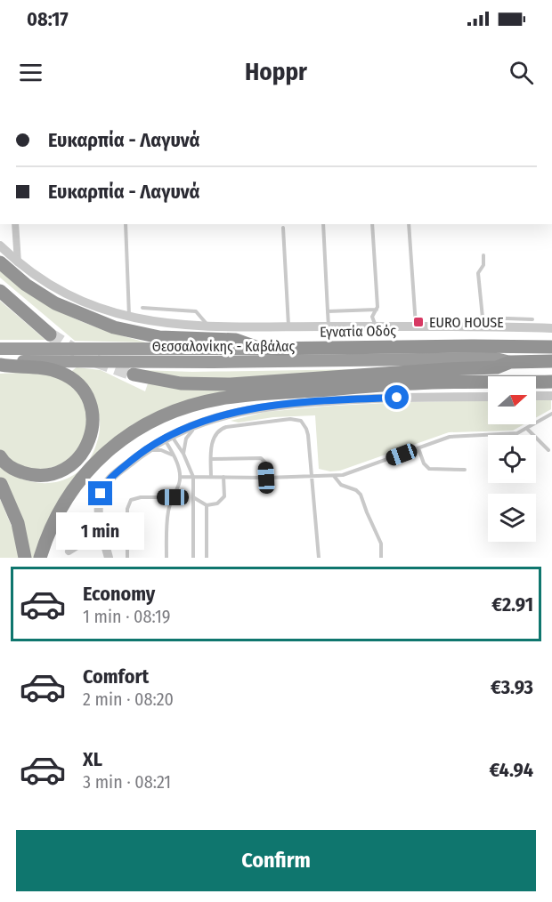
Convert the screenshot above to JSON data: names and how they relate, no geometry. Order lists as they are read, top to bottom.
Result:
{
  "streets": {
    "highway": ["Εγνατία Οδός", "Θεσσαλονίκης - Καβάλας"]
  },
  "crossings": [
    ["Εγνατία Οδός", "Θεσσαλονίκης - Καβάλας"]
  ],
  "places": {
    "transit": ["EURO HOUSE"]
  },
  "north": "right",
  "page": {
    "status": "08:17",
    "header": "Hoppr",
    "banner": ["Ευκαρπία - Λαγυνά", "Ευκαρπία - Λαγυνά"],
    "bubble": "1 min",
    "list": [
      {
        "name": "Economy",
        "note": "1 min · 08:19",
        "value": "€2.91"
      },
      {
        "name": "Comfort",
        "note": "2 min · 08:20",
        "value": "€3.93"
      },
      {
        "name": "XL",
        "note": "3 min · 08:21",
        "value": "€4.94"
      }
    ],
    "buttons": "Confirm"
  }
}
